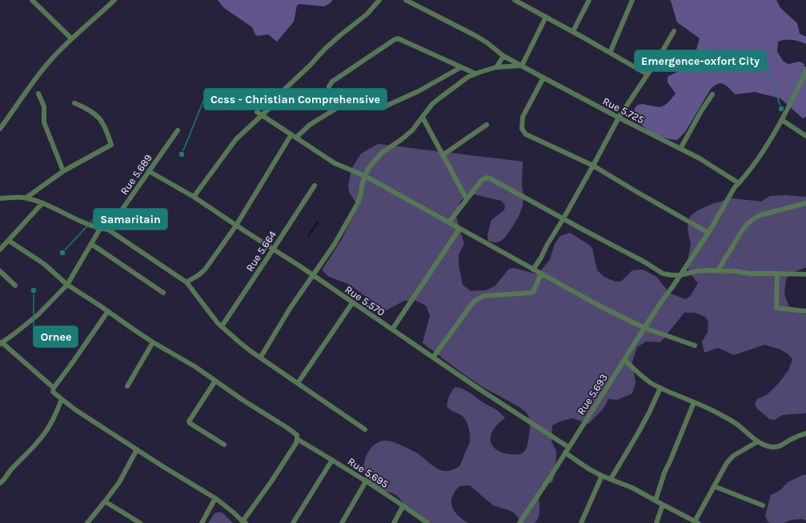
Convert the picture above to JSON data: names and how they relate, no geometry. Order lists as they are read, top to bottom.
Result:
{
  "streets": {
    "street": [
      "Rue 5.725",
      "Rue 5.689",
      "Rue 5.664",
      "Rue 5.570",
      "Rue 5.693",
      "Rue 5.695"
    ]
  },
  "crossings": [
    ["Rue 5.689", "Rue 5.570"],
    ["Rue 5.664", "Rue 5.570"],
    ["Rue 5.570", "Rue 5.693"]
  ],
  "places": [
    "Emergence-oxfort City",
    "Ccss - Christian Comprehensive",
    "Samaritain",
    "Ornee"
  ]
}
